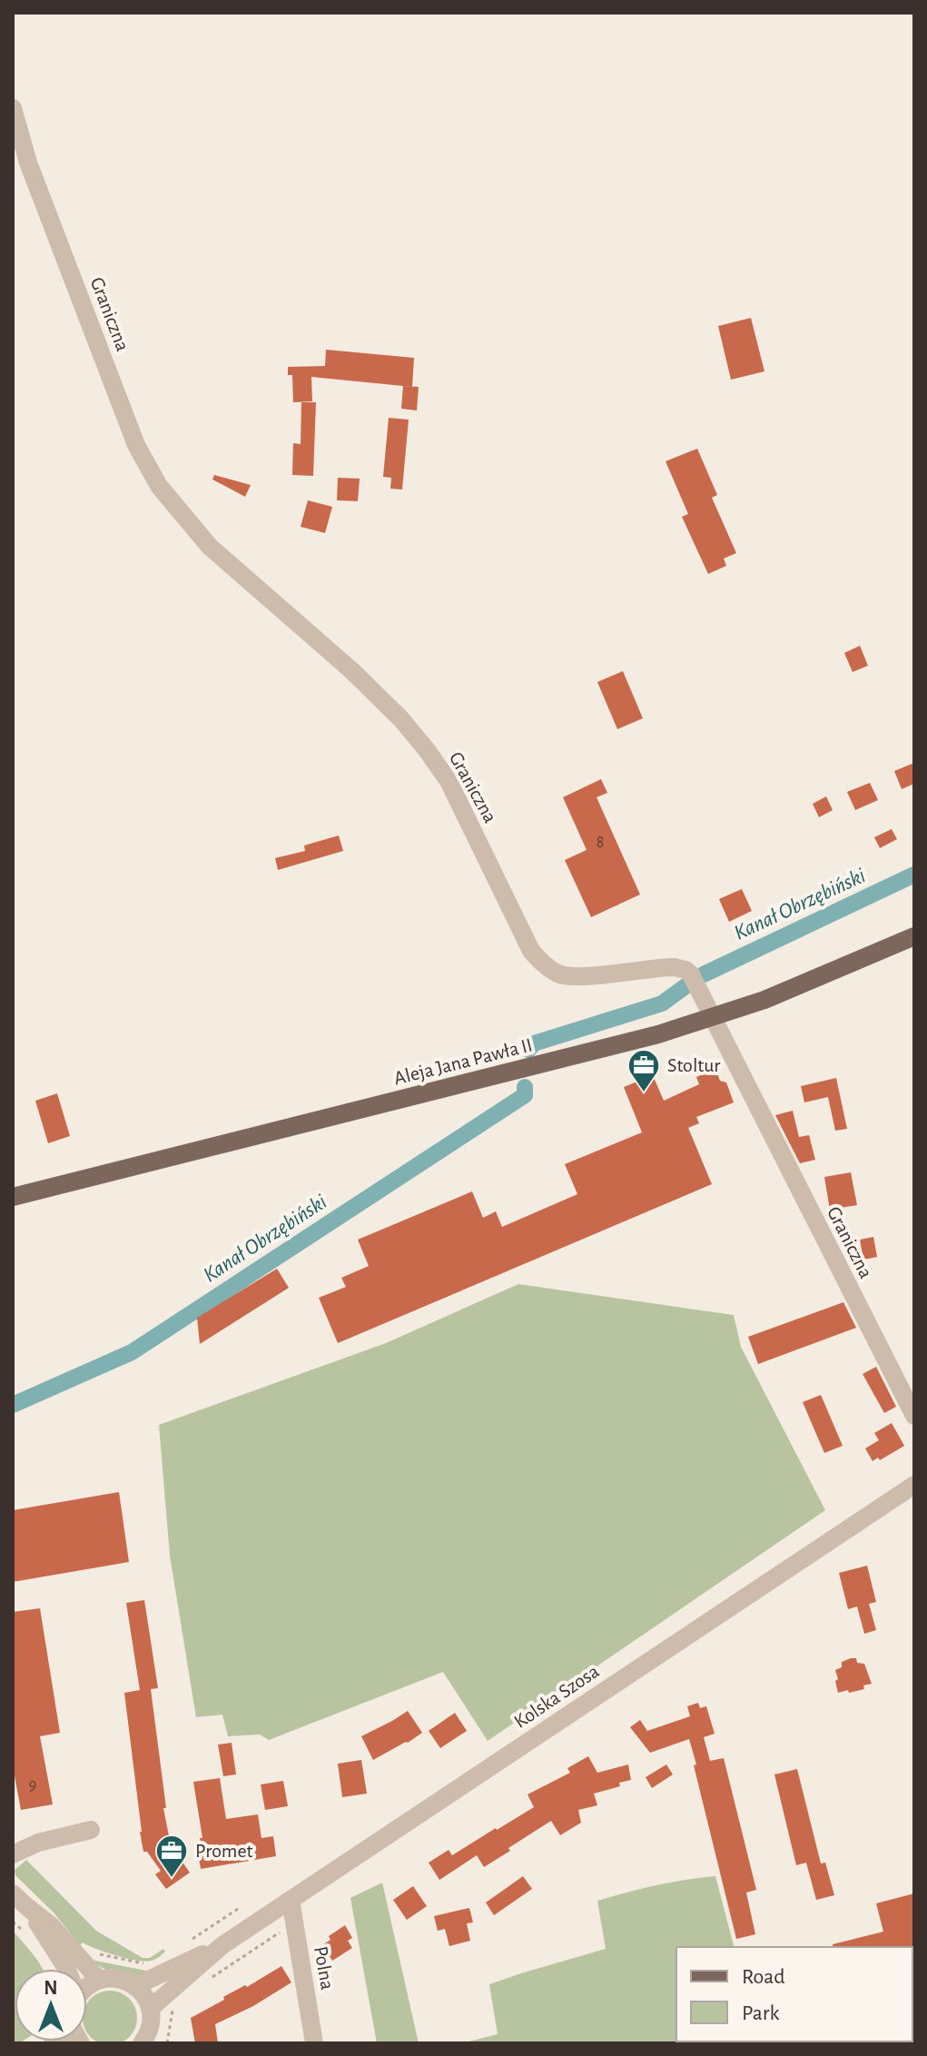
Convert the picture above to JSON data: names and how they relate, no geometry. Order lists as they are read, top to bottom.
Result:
{
  "streets": {
    "main road": ["Aleja Jana Pawła II"],
    "street": ["Graniczna", "Kolska Szosa", "Polna"]
  },
  "crossings": [
    ["Graniczna", "Aleja Jana Pawła II"],
    ["Kolska Szosa", "Polna"]
  ],
  "water": ["Kanał Obrzębiński"],
  "places": {
    "office": ["Stoltur", "Promet"]
  },
  "house_numbers": ["8", "9"],
  "legend": ["Road", "Park"],
  "north": "top"
}
